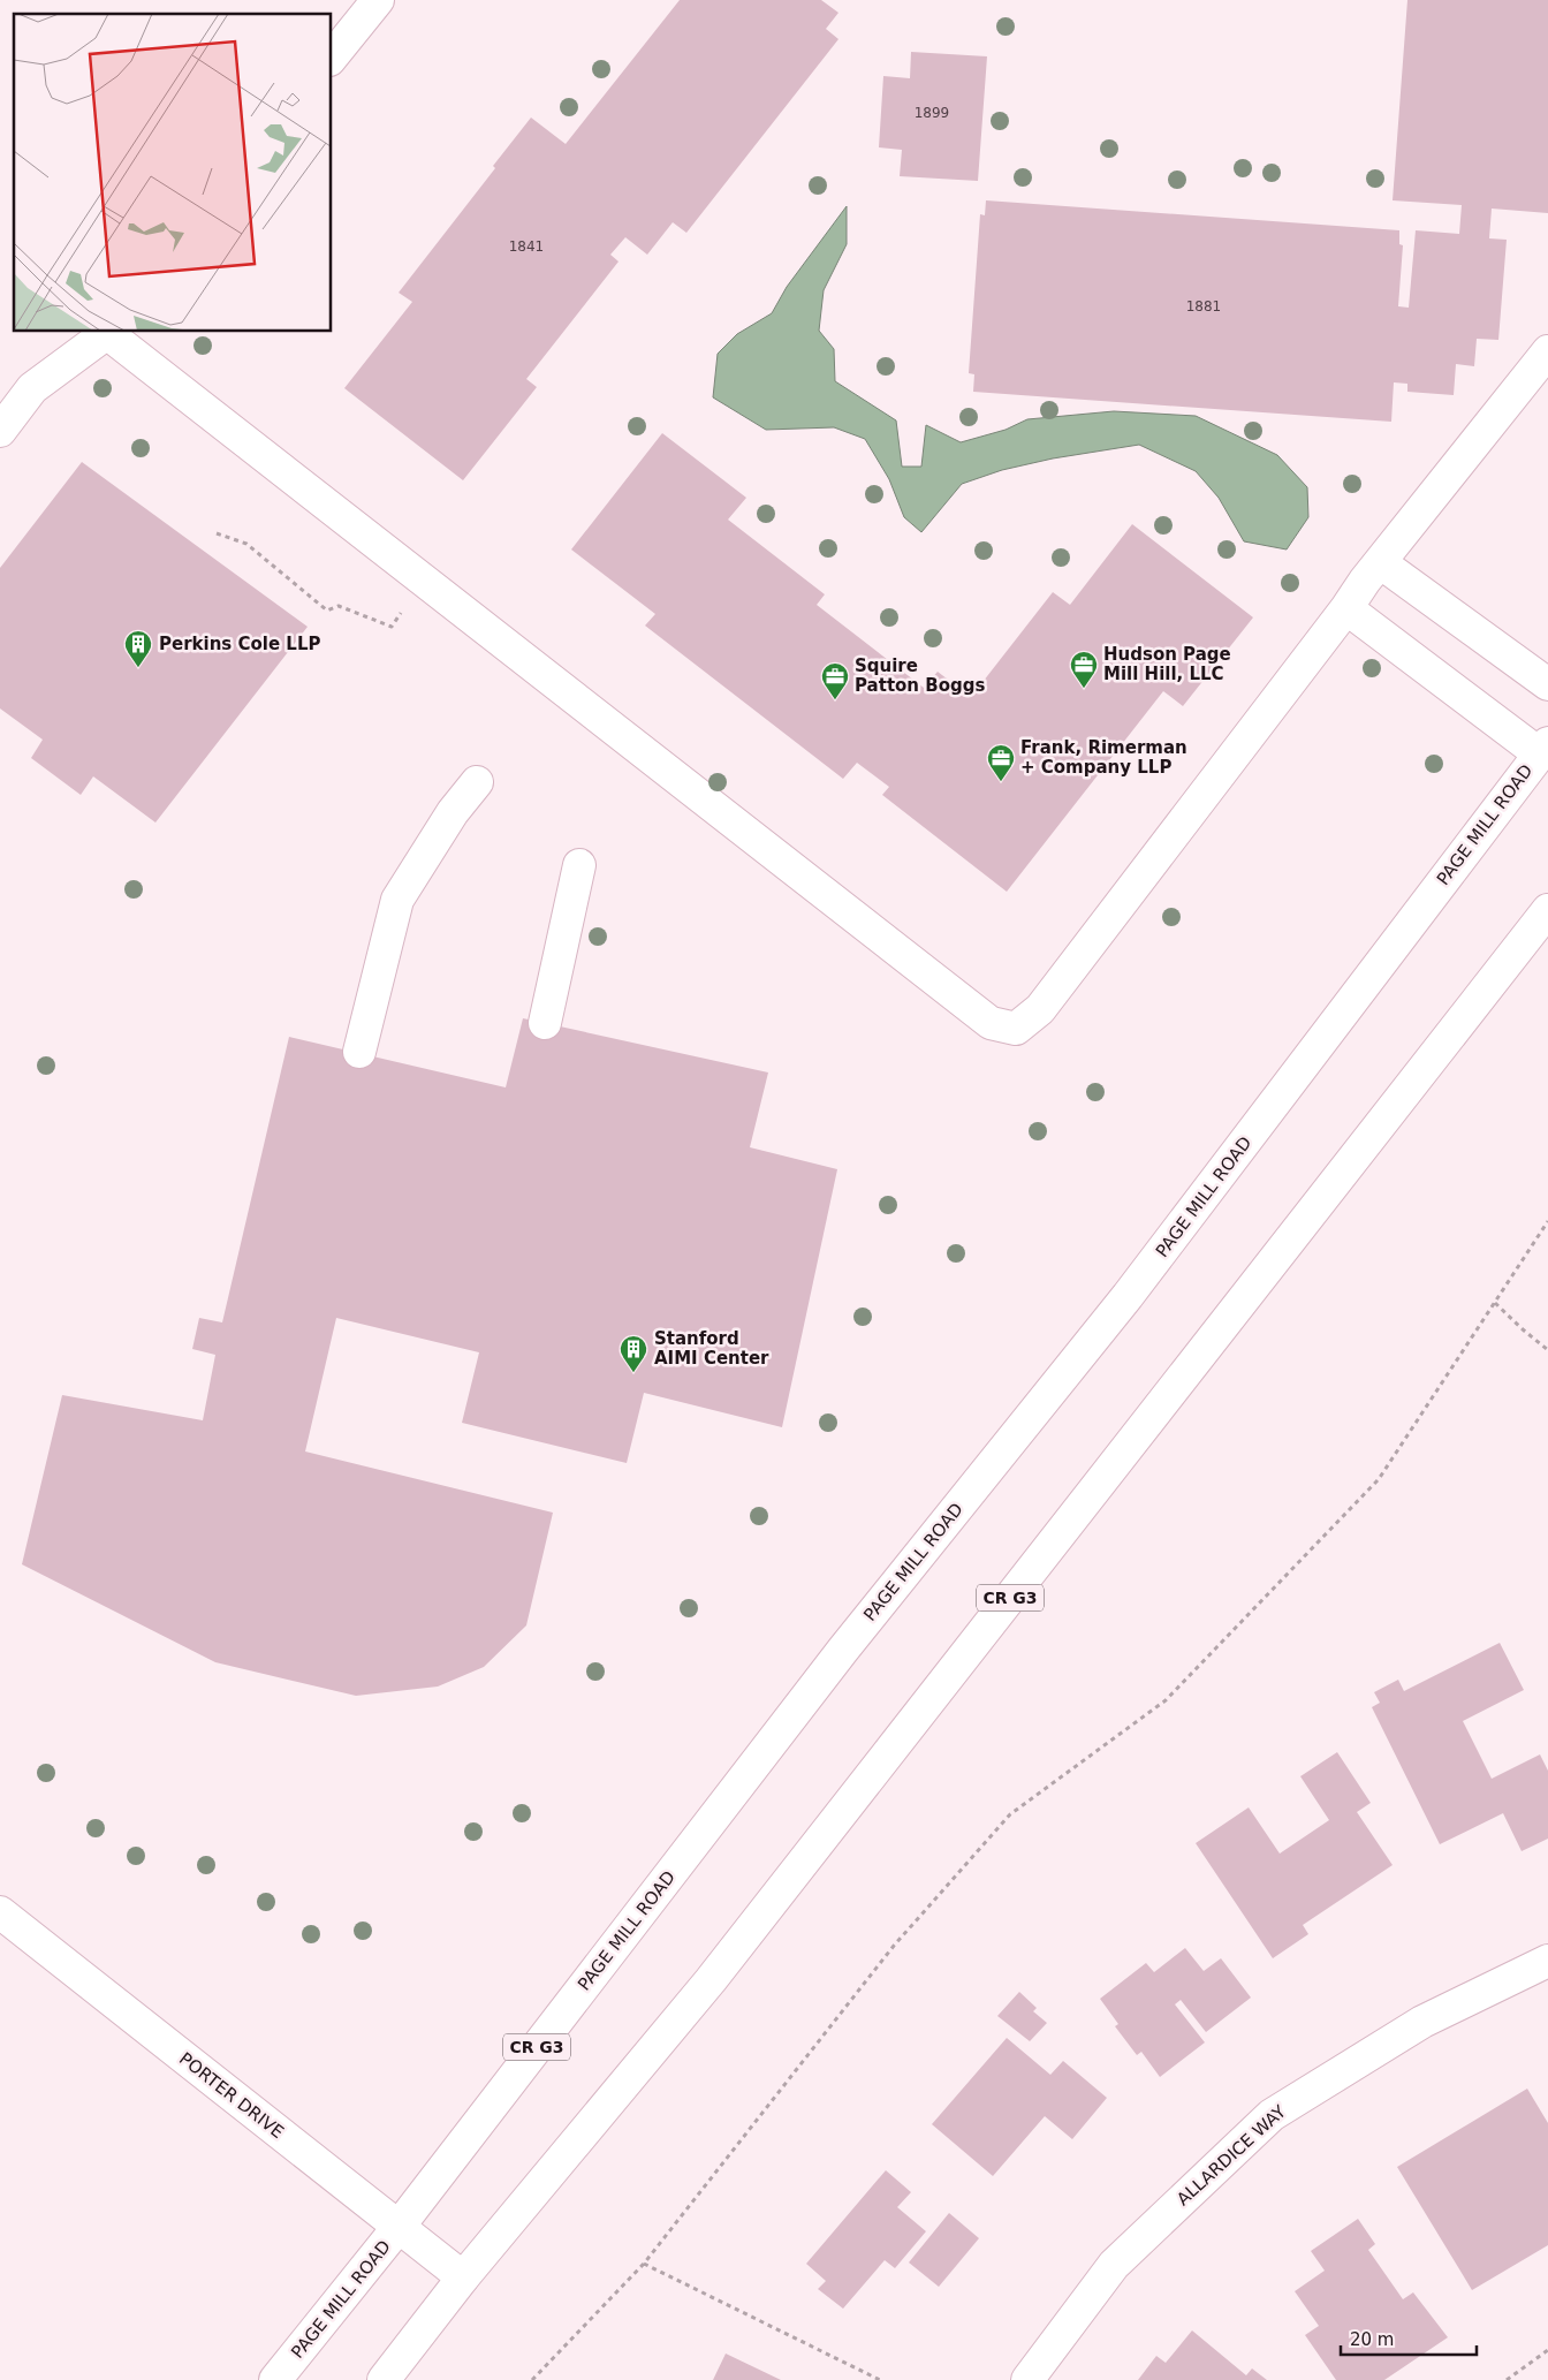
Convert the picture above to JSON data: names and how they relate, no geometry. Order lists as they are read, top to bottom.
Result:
{
  "streets": {
    "main road": [
      "PAGE MILL ROAD",
      "CR G3",
      "PORTER DRIVE",
      "ALLARDICE WAY"
    ]
  },
  "crossings": [
    ["PAGE MILL ROAD", "PORTER DRIVE"],
    ["CR G3", "PORTER DRIVE"]
  ],
  "places": {
    "building": ["Perkins Cole LLP", "Stanford AIMI Center"],
    "office": ["Hudson Page Mill Hill, LLC", "Squire Patton Boggs", "Frank, Rimerman + Company LLP"]
  },
  "house_numbers": ["1899", "1841", "1881"],
  "scale_bar": "20 m"
}
